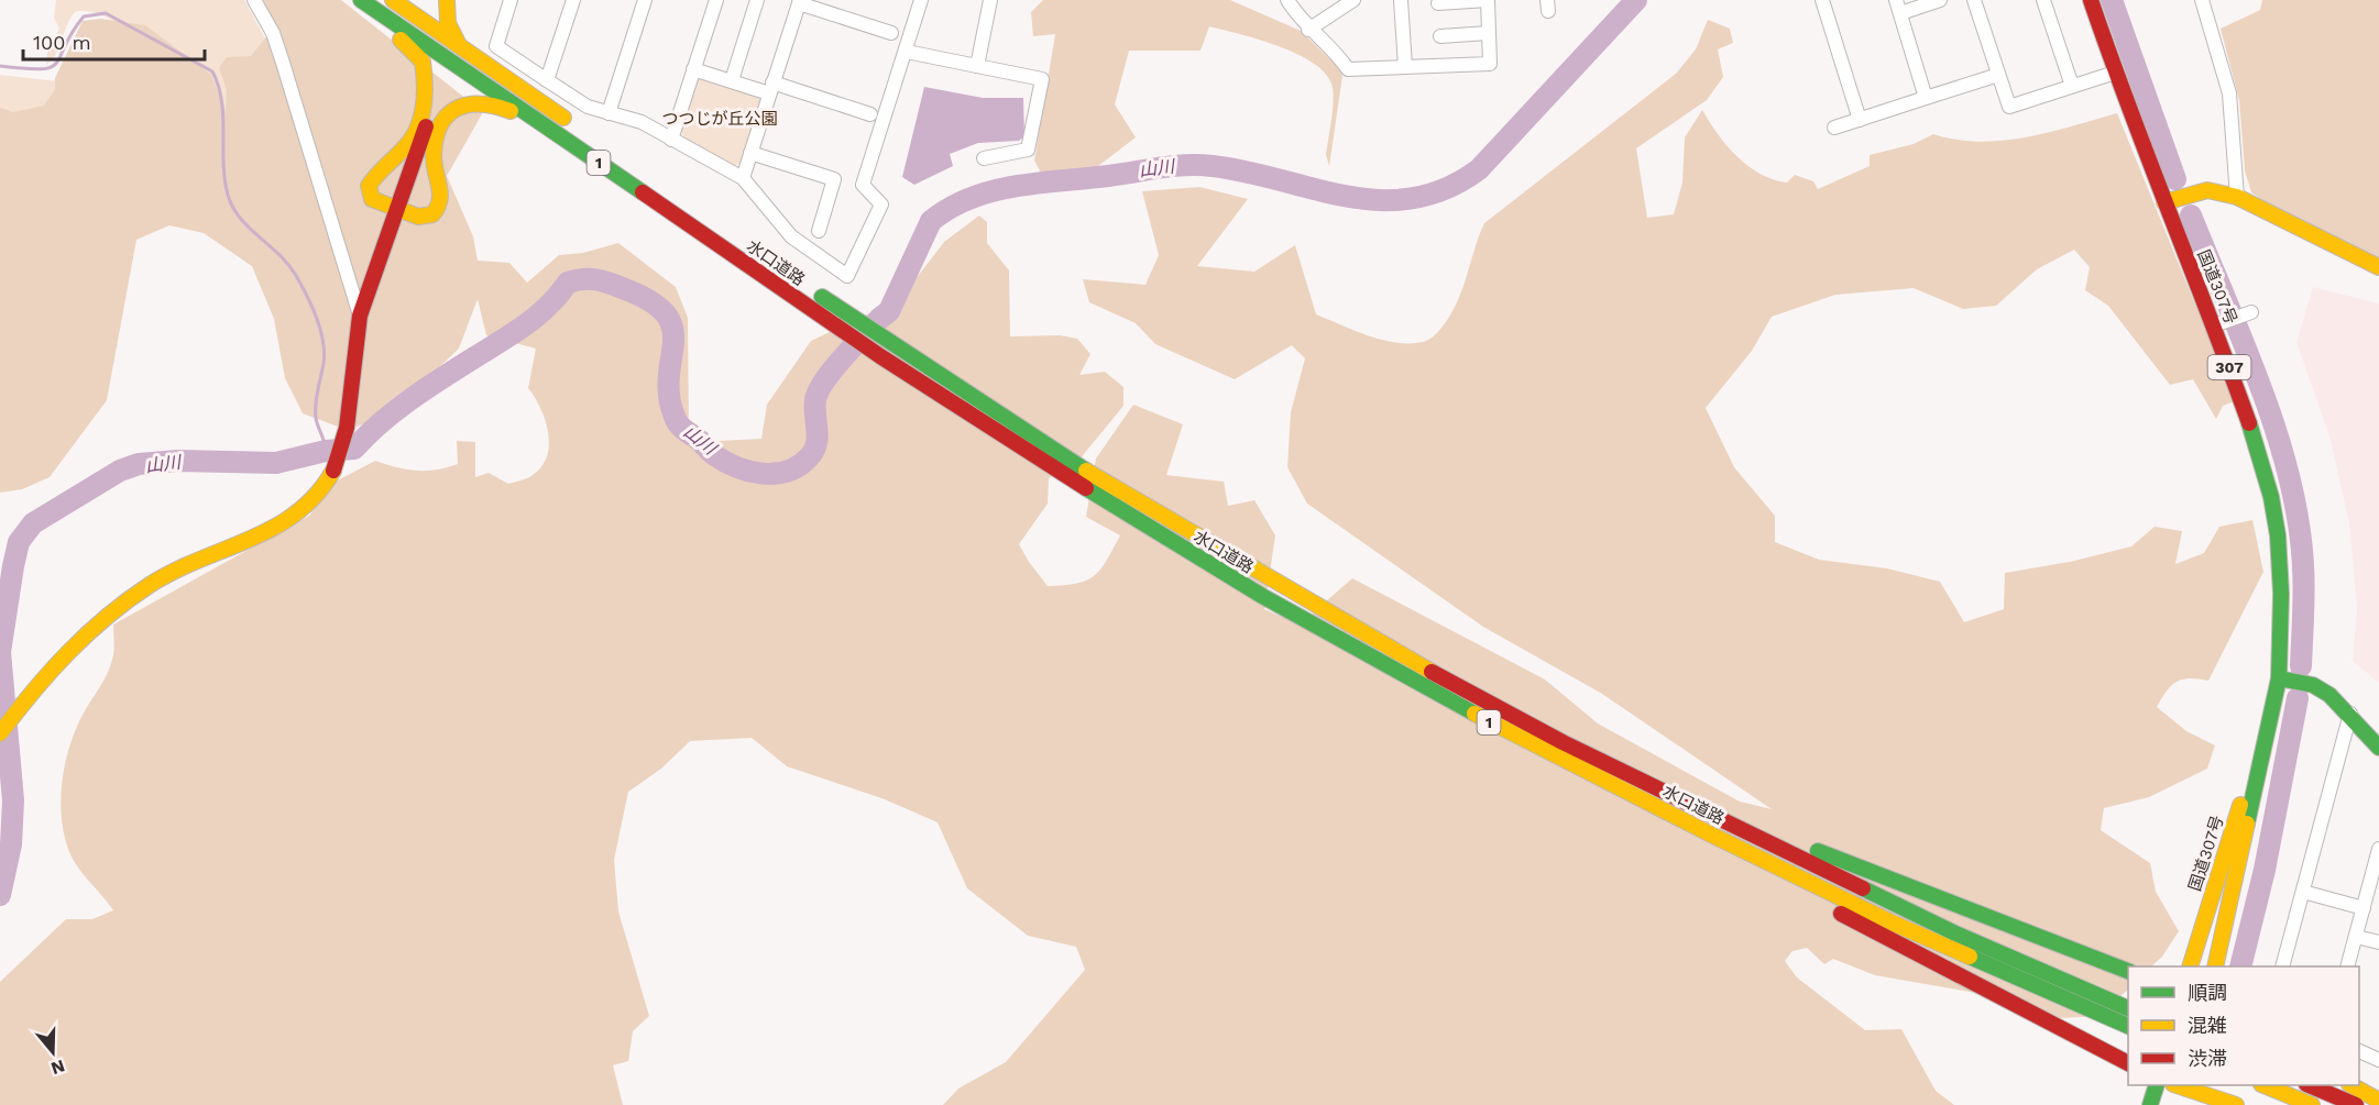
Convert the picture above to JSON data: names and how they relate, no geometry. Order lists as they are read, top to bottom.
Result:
{
  "streets": {
    "main road": [
      "1",
      "水口道路",
      "国道307号",
      "307"
    ]
  },
  "crossings": [
    ["1", "水口道路"]
  ],
  "water": ["山川"],
  "parks": ["つつじが丘公園"],
  "legend": ["順調", "混雑", "渋滞"],
  "scale_bar": "100 m",
  "north": "bottom"
}
